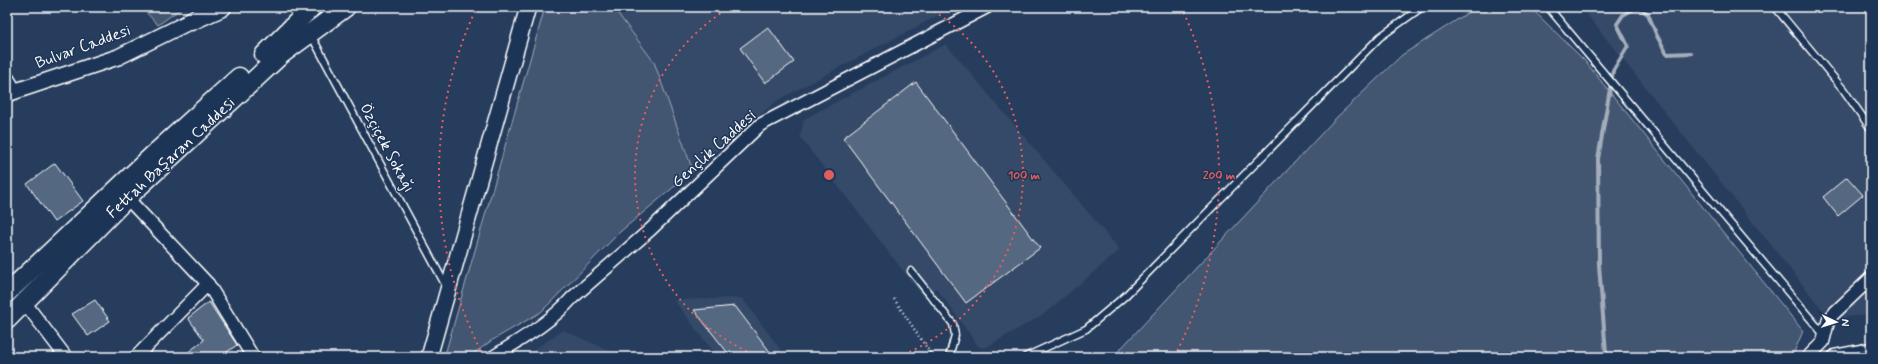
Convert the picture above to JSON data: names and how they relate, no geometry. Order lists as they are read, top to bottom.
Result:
{
  "streets": {
    "main road": ["Fettah Başaran Caddesi"],
    "street": ["Bulvar Caddesi", "Gençlik Caddesi"],
    "lane": ["Özçiçek Sokağı"]
  },
  "crossings": [
    ["Özçiçek Sokağı", "Fettah Başaran Caddesi"]
  ],
  "north": "right",
  "rings": ["100 m", "200 m"]
}
